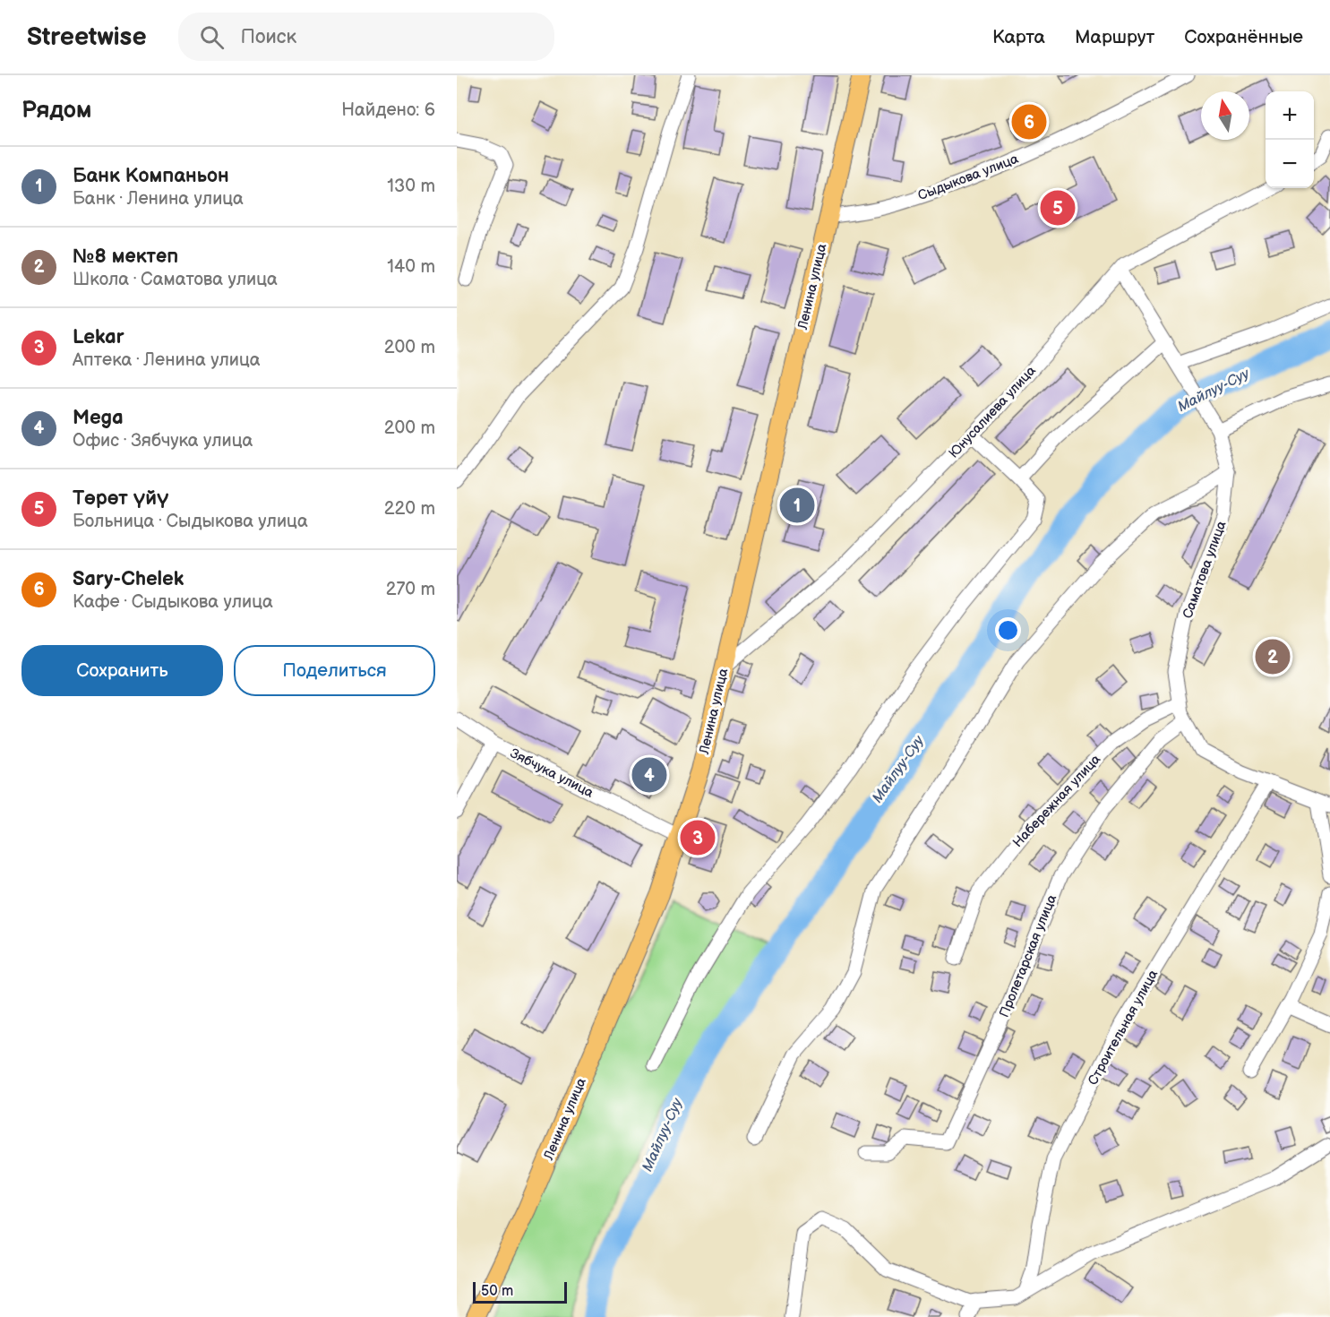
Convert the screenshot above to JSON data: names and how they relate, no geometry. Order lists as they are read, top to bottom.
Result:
{
  "streets": {
    "main road": ["Ленина улица"],
    "street": [
      "Сыдыкова улица",
      "Юнусалиева улица",
      "Саматова улица",
      "Зябчука улица",
      "Набережная улица",
      "Пролетарская улица",
      "Строительная улица"
    ]
  },
  "crossings": [
    ["Сыдыкова улица", "Ленина улица"],
    ["Ленина улица", "Юнусалиева улица"],
    ["Ленина улица", "Зябчука улица"],
    ["Юнусалиева улица", "Саматова улица"],
    ["Саматова улица", "Набережная улица"],
    ["Саматова улица", "Пролетарская улица"],
    ["Саматова улица", "Строительная улица"]
  ],
  "water": ["Майлуу-Суу"],
  "scale_bar": "50 m",
  "north": "top",
  "page": {
    "header": "Streetwise",
    "search": "Поиск",
    "nav": ["Карта", "Маршрут", "Сохранённые"],
    "heading": ["Рядом", "Найдено: 6"],
    "map_buttons": ["+", "−"],
    "pins": [
      "6",
      "5",
      "1",
      "2",
      "4",
      "3"
    ],
    "list": [
      {
        "mark": "1",
        "name": "Банк Компаньон",
        "note": "Банк · Ленина улица",
        "value": "130 m"
      },
      {
        "mark": "2",
        "name": "№8 мектеп",
        "note": "Школа · Саматова улица",
        "value": "140 m"
      },
      {
        "mark": "3",
        "name": "Lekar",
        "note": "Аптека · Ленина улица",
        "value": "200 m"
      },
      {
        "mark": "4",
        "name": "Mega",
        "note": "Офис · Зябчука улица",
        "value": "200 m"
      },
      {
        "mark": "5",
        "name": "Төрөт үйү",
        "note": "Больница · Сыдыкова улица",
        "value": "220 m"
      },
      {
        "mark": "6",
        "name": "Sary-Chelek",
        "note": "Кафе · Сыдыкова улица",
        "value": "270 m"
      }
    ],
    "buttons": ["Сохранить", "Поделиться"],
    "scale": "50 m"
  }
}
